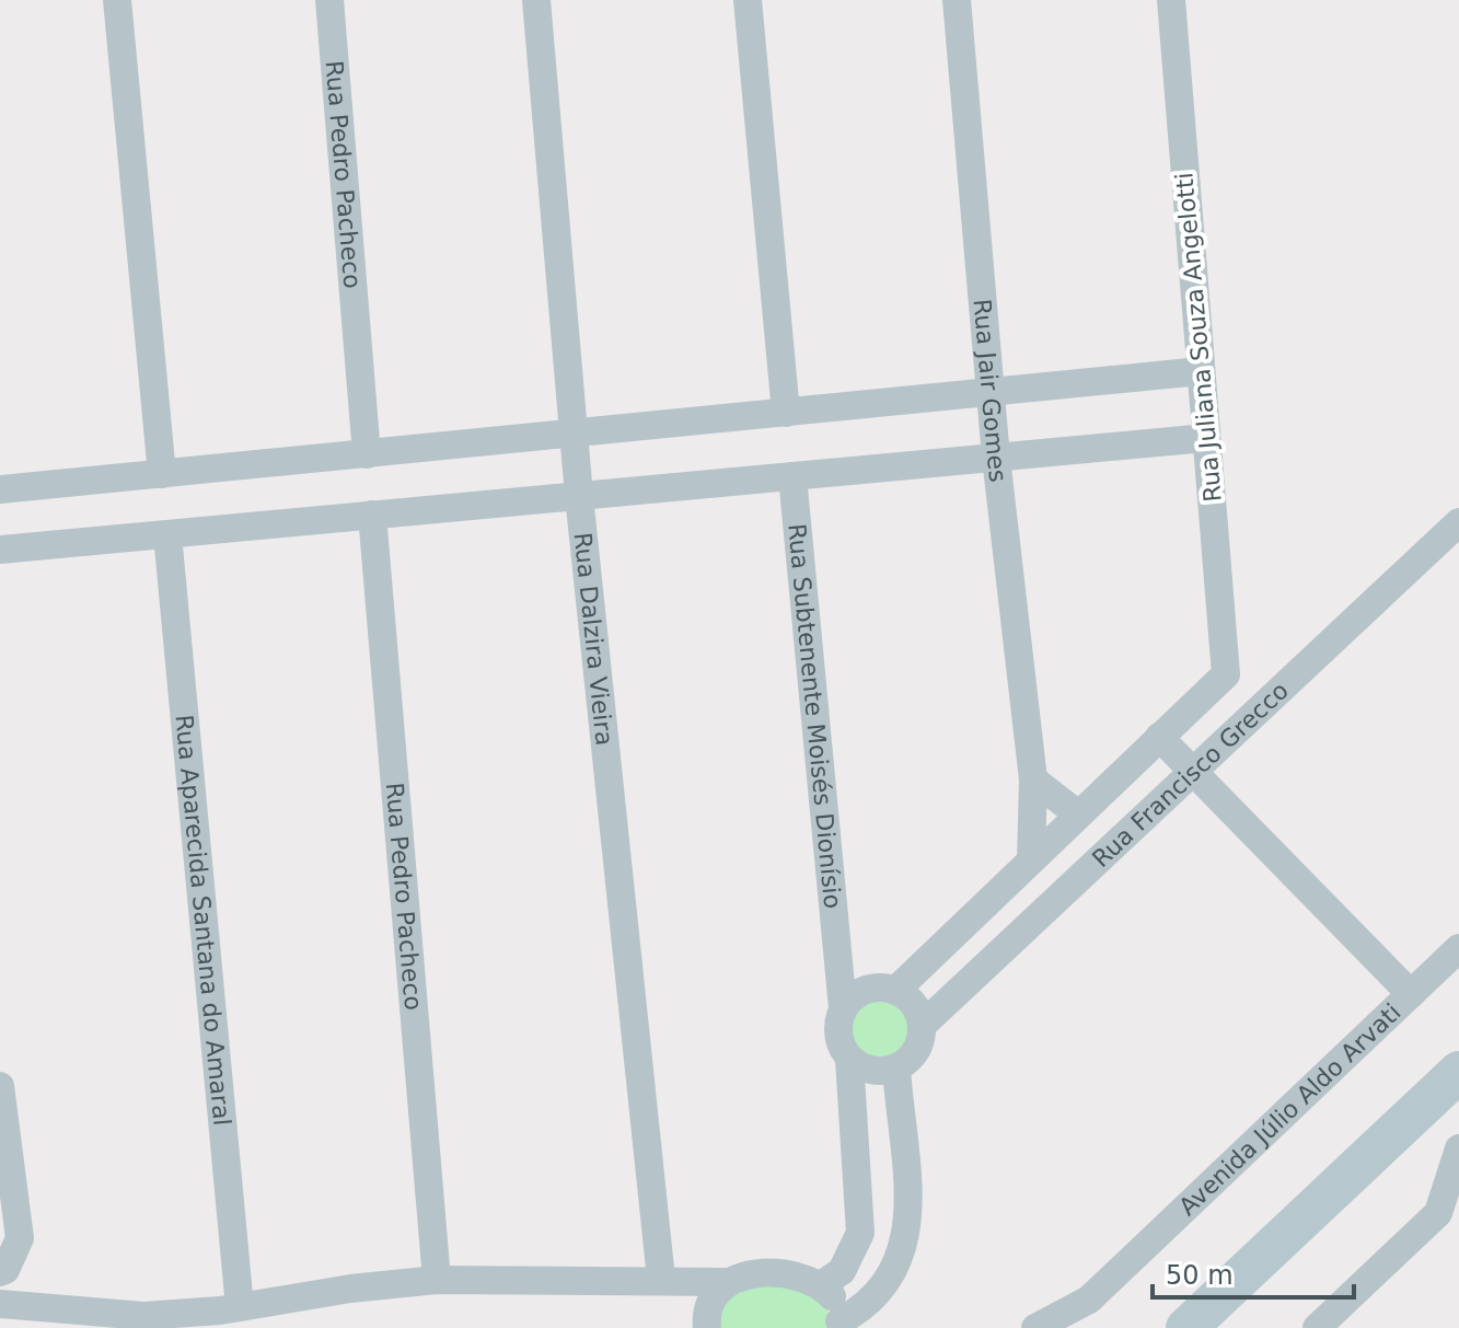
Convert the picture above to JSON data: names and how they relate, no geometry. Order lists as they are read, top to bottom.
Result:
{
  "streets": {
    "street": [
      "Rua Pedro Pacheco",
      "Rua Juliana Souza Angelotti",
      "Rua Jair Gomes",
      "Rua Dalzira Vieira",
      "Rua Subtenente Moisés Dionísio",
      "Rua Francisco Grecco",
      "Rua Aparecida Santana do Amaral",
      "Avenida Júlio Aldo Arvati"
    ]
  },
  "crossings": [
    ["Rua Subtenente Moisés Dionísio", "Rua Francisco Grecco"]
  ],
  "scale_bar": "50 m"
}
